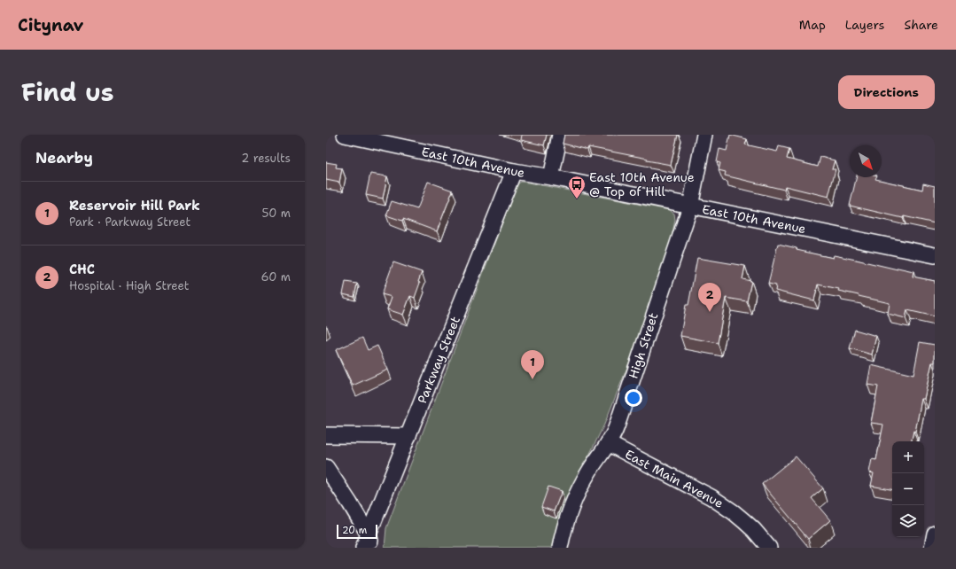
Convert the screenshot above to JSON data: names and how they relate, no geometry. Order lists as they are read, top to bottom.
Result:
{
  "streets": {
    "street": [
      "East 10th Avenue",
      "High Street",
      "Parkway Street",
      "East Main Avenue"
    ]
  },
  "crossings": [
    ["East 10th Avenue", "High Street"],
    ["East 10th Avenue", "Parkway Street"],
    ["High Street", "East Main Avenue"]
  ],
  "places": {
    "bus stop": ["East 10th Avenue @ Top of Hill"]
  },
  "scale_bar": "20 m",
  "north": "bottom right",
  "page": {
    "header": "Citynav",
    "nav": ["Map", "Layers", "Share"],
    "title": "Find us",
    "buttons": "Directions",
    "heading": ["Nearby", "2 results"],
    "list": [
      {
        "mark": "1",
        "name": "Reservoir Hill Park",
        "note": "Park · Parkway Street",
        "value": "50 m"
      },
      {
        "mark": "2",
        "name": "CHC",
        "note": "Hospital · High Street",
        "value": "60 m"
      }
    ],
    "pins": ["2", "1"],
    "map_buttons": ["+", "−"],
    "scale": "20 m"
  }
}
